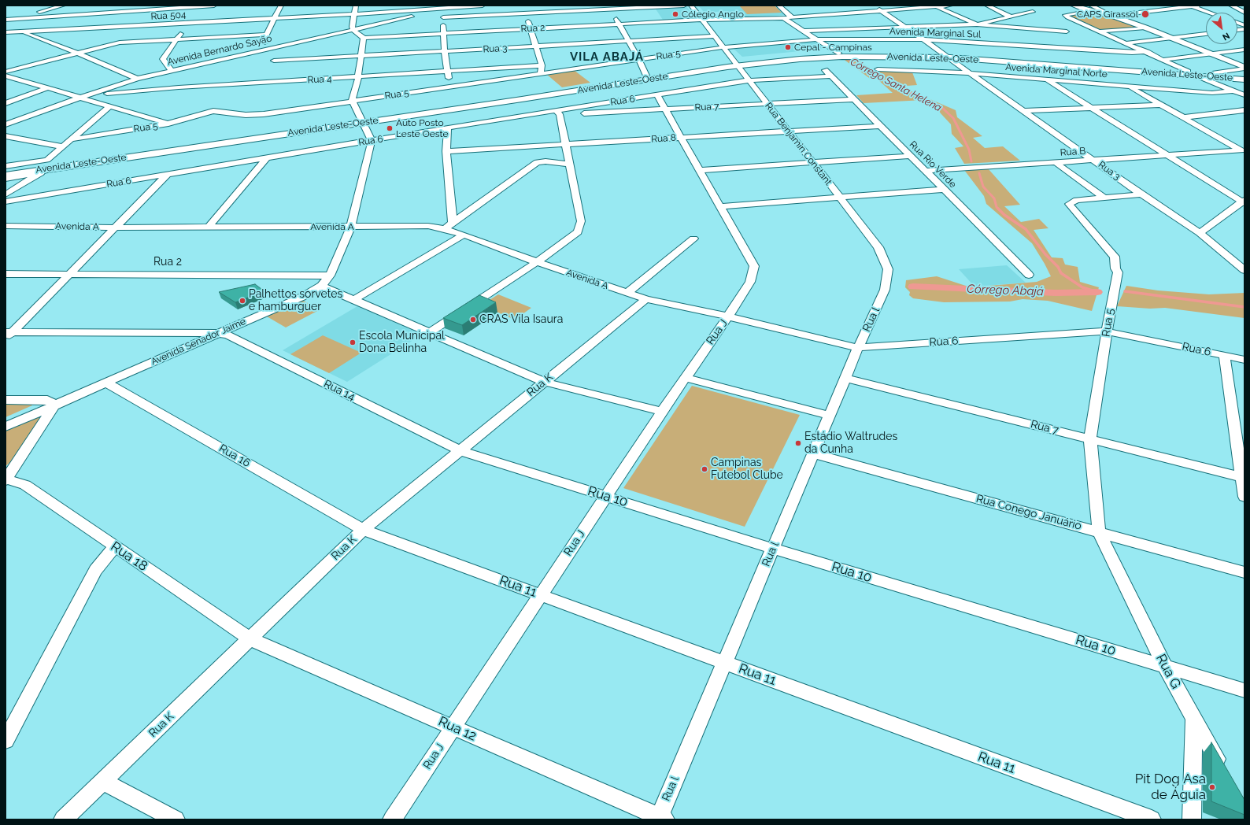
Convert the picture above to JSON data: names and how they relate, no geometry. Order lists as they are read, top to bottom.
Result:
{
  "streets": {
    "main road": ["Avenida Leste-Oeste"],
    "street": [
      "Rua 504",
      "Rua 2",
      "Avenida Marginal Sul",
      "Rua 3",
      "Avenida Bernardo Sayão",
      "Rua 5",
      "Avenida Marginal Norte",
      "Rua 4",
      "Rua 6",
      "Rua 7",
      "Rua 8",
      "Rua Benjamin Constant",
      "Rua B",
      "Rua Rio Verde",
      "Avenida A",
      "Rua l",
      "Rua J",
      "Avenida Senador Jaime",
      "Rua K",
      "Rua 14",
      "Rua 16",
      "Rua 10",
      "Rua Conego Januário",
      "Rua 18",
      "Rua 11",
      "Rua G",
      "Rua 12"
    ]
  },
  "crossings": [
    ["Rua 504", "Avenida Bernardo Sayão"],
    ["Rua 2", "Rua 3"],
    ["Rua 2", "Rua Benjamin Constant"],
    ["Rua 2", "Avenida Senador Jaime"],
    ["Avenida Marginal Sul", "Rua 3"],
    ["Avenida Marginal Sul", "Rua 5"],
    ["Avenida Marginal Sul", "Rua Benjamin Constant"],
    ["Rua 3", "Rua 5"],
    ["Rua 3", "Avenida Leste-Oeste"],
    ["Rua 3", "Avenida Marginal Norte"],
    ["Rua 3", "Rua Benjamin Constant"],
    ["Rua 3", "Rua B"],
    ["Avenida Bernardo Sayão", "Rua 4"],
    ["Rua 5", "Rua 6"],
    ["Rua 5", "Rua 7"],
    ["Rua 5", "Rua Benjamin Constant"],
    ["Rua 5", "Rua Conego Januário"],
    ["Rua 5", "Rua G"],
    ["Avenida Leste-Oeste", "Rua Benjamin Constant"],
    ["Rua 6", "Rua 7"],
    ["Rua 6", "Rua Benjamin Constant"],
    ["Rua 6", "Rua Rio Verde"],
    ["Rua 6", "Avenida A"],
    ["Rua 6", "Rua l"],
    ["Rua 6", "Rua J"],
    ["Rua 6", "Avenida Senador Jaime"],
    ["Rua 6", "Rua K"],
    ["Rua 7", "Rua Benjamin Constant"],
    ["Rua 7", "Rua Rio Verde"],
    ["Rua 7", "Rua l"],
    ["Rua 8", "Rua Benjamin Constant"],
    ["Rua 8", "Rua Rio Verde"],
    ["Rua Benjamin Constant", "Rua l"],
    ["Rua B", "Rua Rio Verde"],
    ["Avenida A", "Avenida Senador Jaime"],
    ["Avenida A", "Rua K"],
    ["Rua l", "Rua 10"],
    ["Rua l", "Rua Conego Januário"],
    ["Rua l", "Rua 11"],
    ["Rua l", "Rua 12"],
    ["Rua J", "Rua 10"],
    ["Rua J", "Rua 11"],
    ["Rua J", "Rua 12"],
    ["Avenida Senador Jaime", "Rua 14"],
    ["Avenida Senador Jaime", "Rua 16"],
    ["Rua K", "Rua 14"],
    ["Rua K", "Rua 16"],
    ["Rua K", "Rua 10"],
    ["Rua K", "Rua 18"],
    ["Rua K", "Rua 11"],
    ["Rua K", "Rua 12"],
    ["Rua 14", "Rua 10"],
    ["Rua 16", "Rua 11"],
    ["Rua 10", "Rua G"],
    ["Rua Conego Januário", "Rua G"],
    ["Rua 18", "Rua 12"]
  ],
  "districts": ["VILA ABAJÁ"],
  "water": ["Córrego Santa Helena", "Córrego Abajá"],
  "places": [
    "Cólegio Anglo",
    "CAPS Girassol",
    "Cepal - Campinas",
    "Auto Posto Leste Oeste",
    "Palhettos sorvetes e hamburguer",
    "CRAS Vila Isaura",
    "Escola Municipal Dona Belinha",
    "Estádio Waltrudes da Cunha",
    "Campinas Futebol Clube",
    "Pit Dog Asa de Águia"
  ],
  "north": "bottom right"
}
